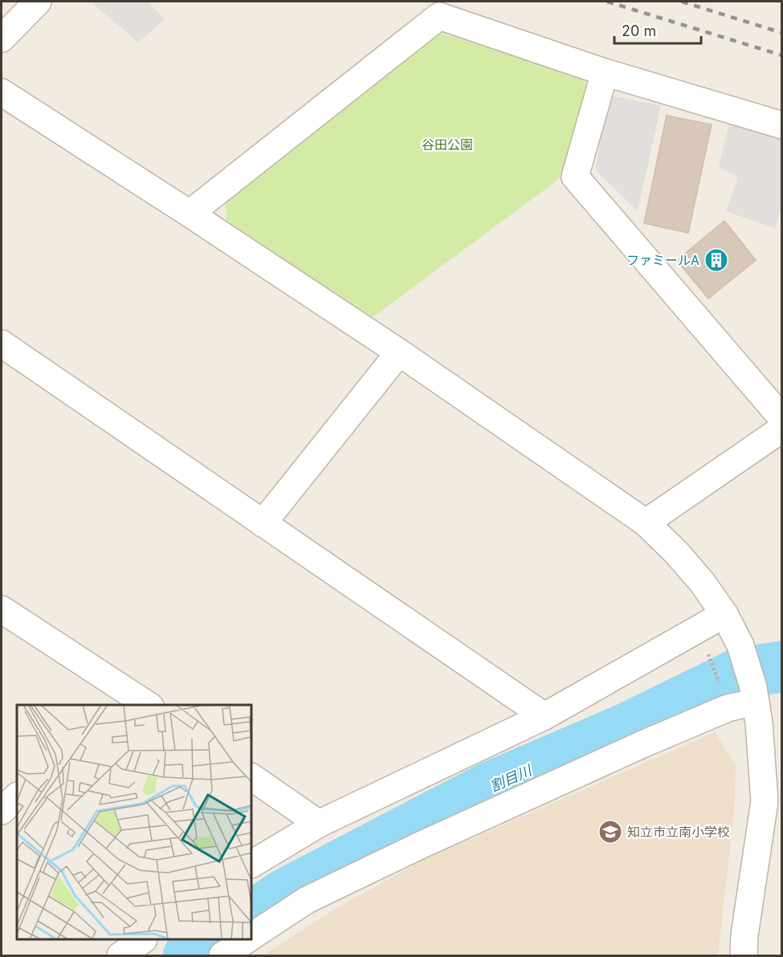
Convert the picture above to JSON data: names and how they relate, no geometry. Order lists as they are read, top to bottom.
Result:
{
  "water": ["割目川"],
  "parks": ["谷田公園"],
  "places": {
    "building": ["ファミールA"],
    "school or university": ["知立市立南小学校"]
  },
  "scale_bar": "20 m"
}
